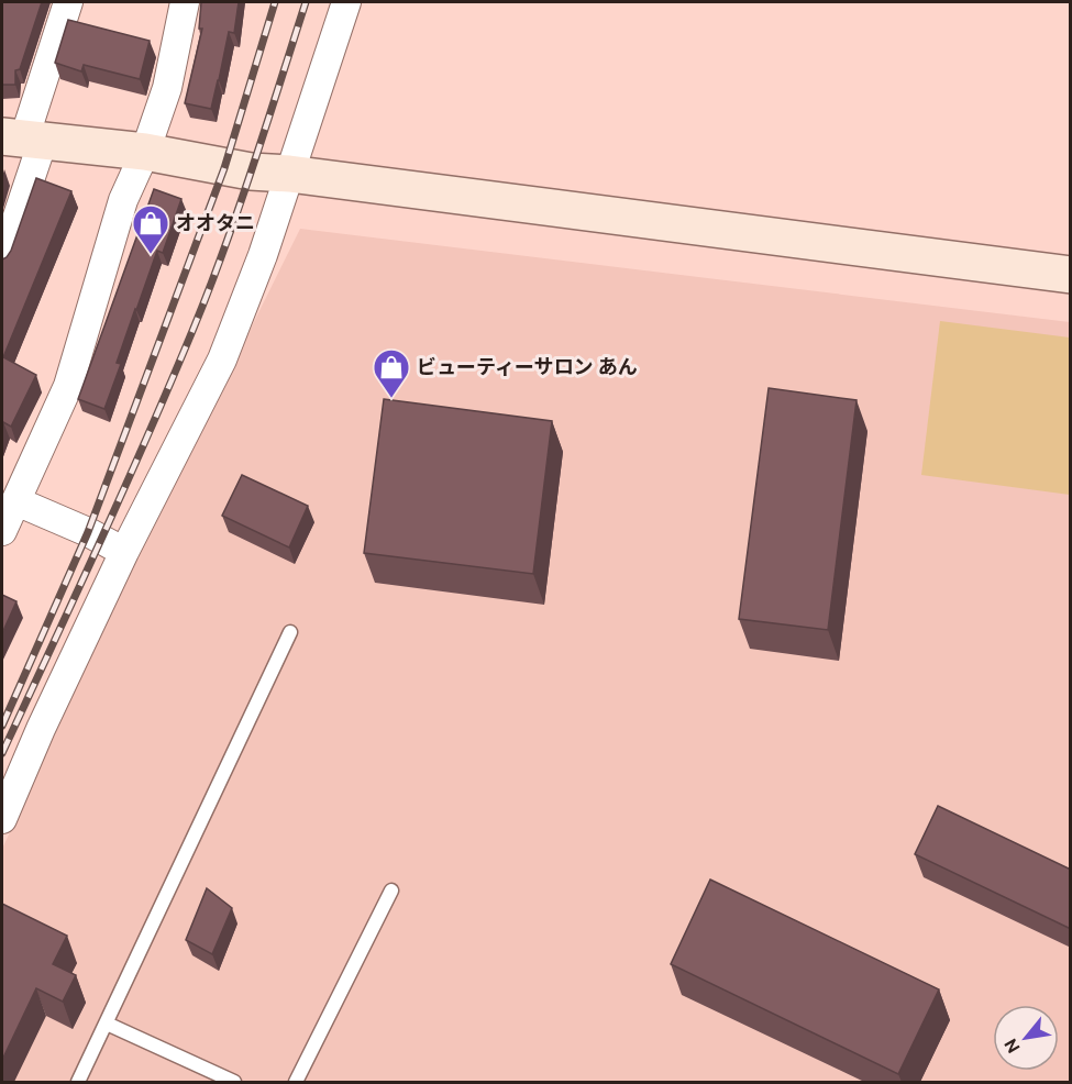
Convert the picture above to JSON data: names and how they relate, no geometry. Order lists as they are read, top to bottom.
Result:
{
  "places": {
    "shop": ["オオタニ", "ビューティーサロン あん"]
  },
  "north": "bottom left"
}
